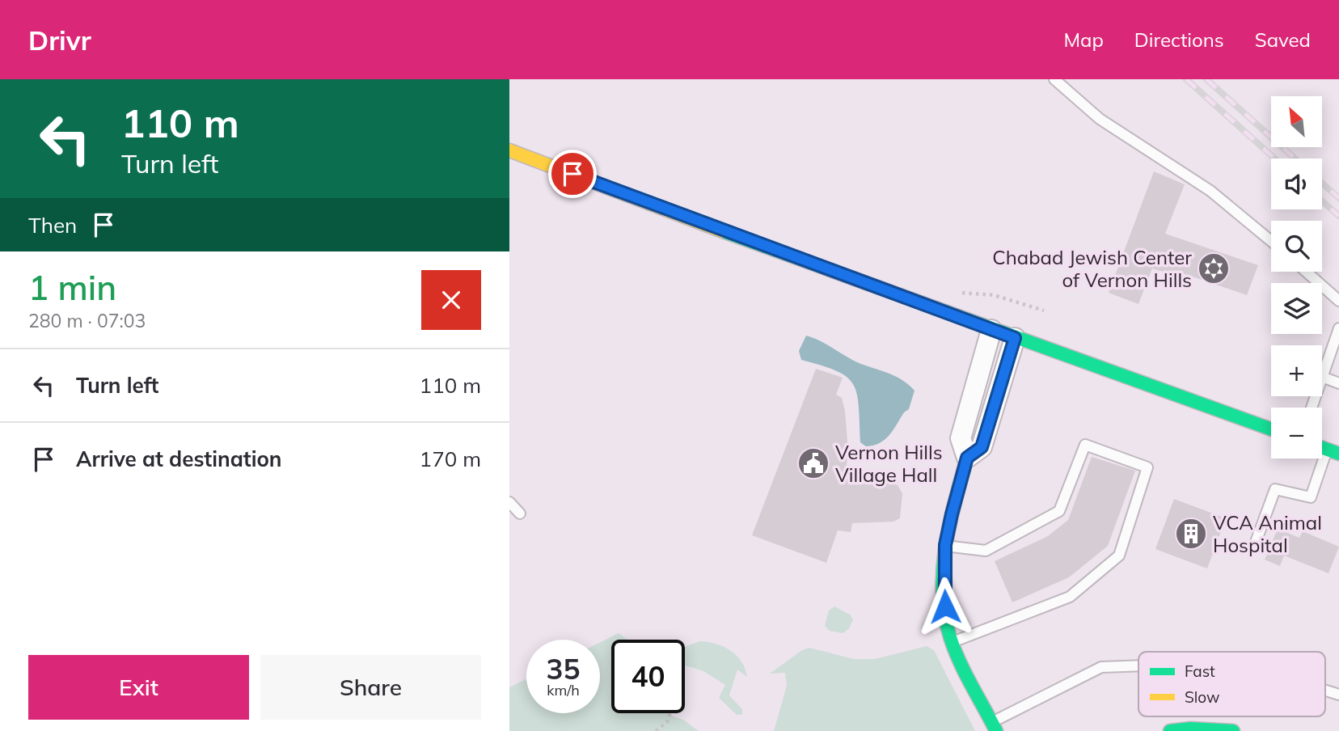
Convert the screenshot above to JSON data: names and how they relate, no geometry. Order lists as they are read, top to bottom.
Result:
{
  "places": {
    "synagogue": ["Chabad Jewish Center of Vernon Hills"],
    "public building": ["Vernon Hills Village Hall"],
    "building": ["VCA Animal Hospital"]
  },
  "legend": ["Fast", "Slow"],
  "north": "top left",
  "page": {
    "header": "Drivr",
    "nav": ["Map", "Directions", "Saved"],
    "turn": ["110 m", "Turn left"],
    "map_buttons": ["+", "−"],
    "then": "Then",
    "heading": ["1 min", "280 m · 07:03"],
    "list": [
      {
        "name": "Turn left",
        "value": "110 m"
      },
      {
        "name": "Arrive at destination",
        "value": "170 m"
      }
    ],
    "speed": "35 km/h",
    "limit": "40",
    "buttons": ["Exit", "Share"]
  }
}
